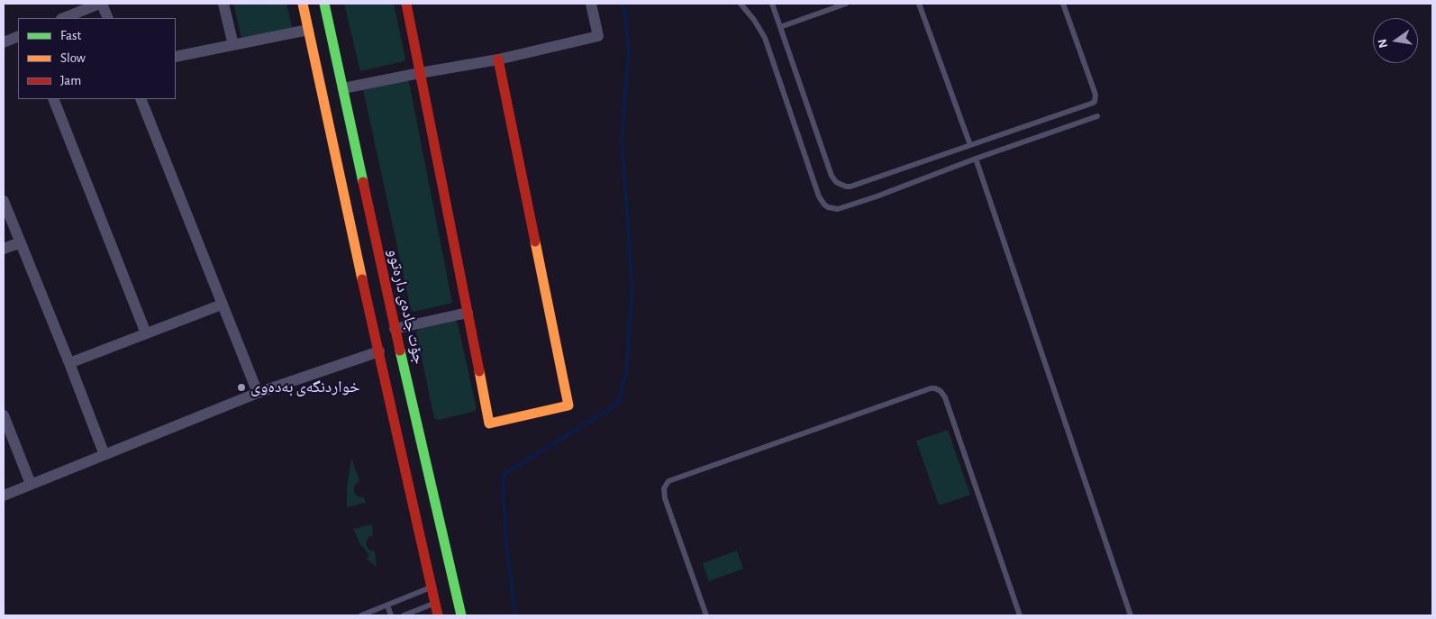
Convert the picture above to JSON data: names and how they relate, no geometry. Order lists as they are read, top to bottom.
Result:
{
  "streets": {
    "main road": ["جۆت جادەی دارەتوو"]
  },
  "places": ["خواردنگەی بەدەوی"],
  "legend": ["Fast", "Slow", "Jam"],
  "north": "left"
}
